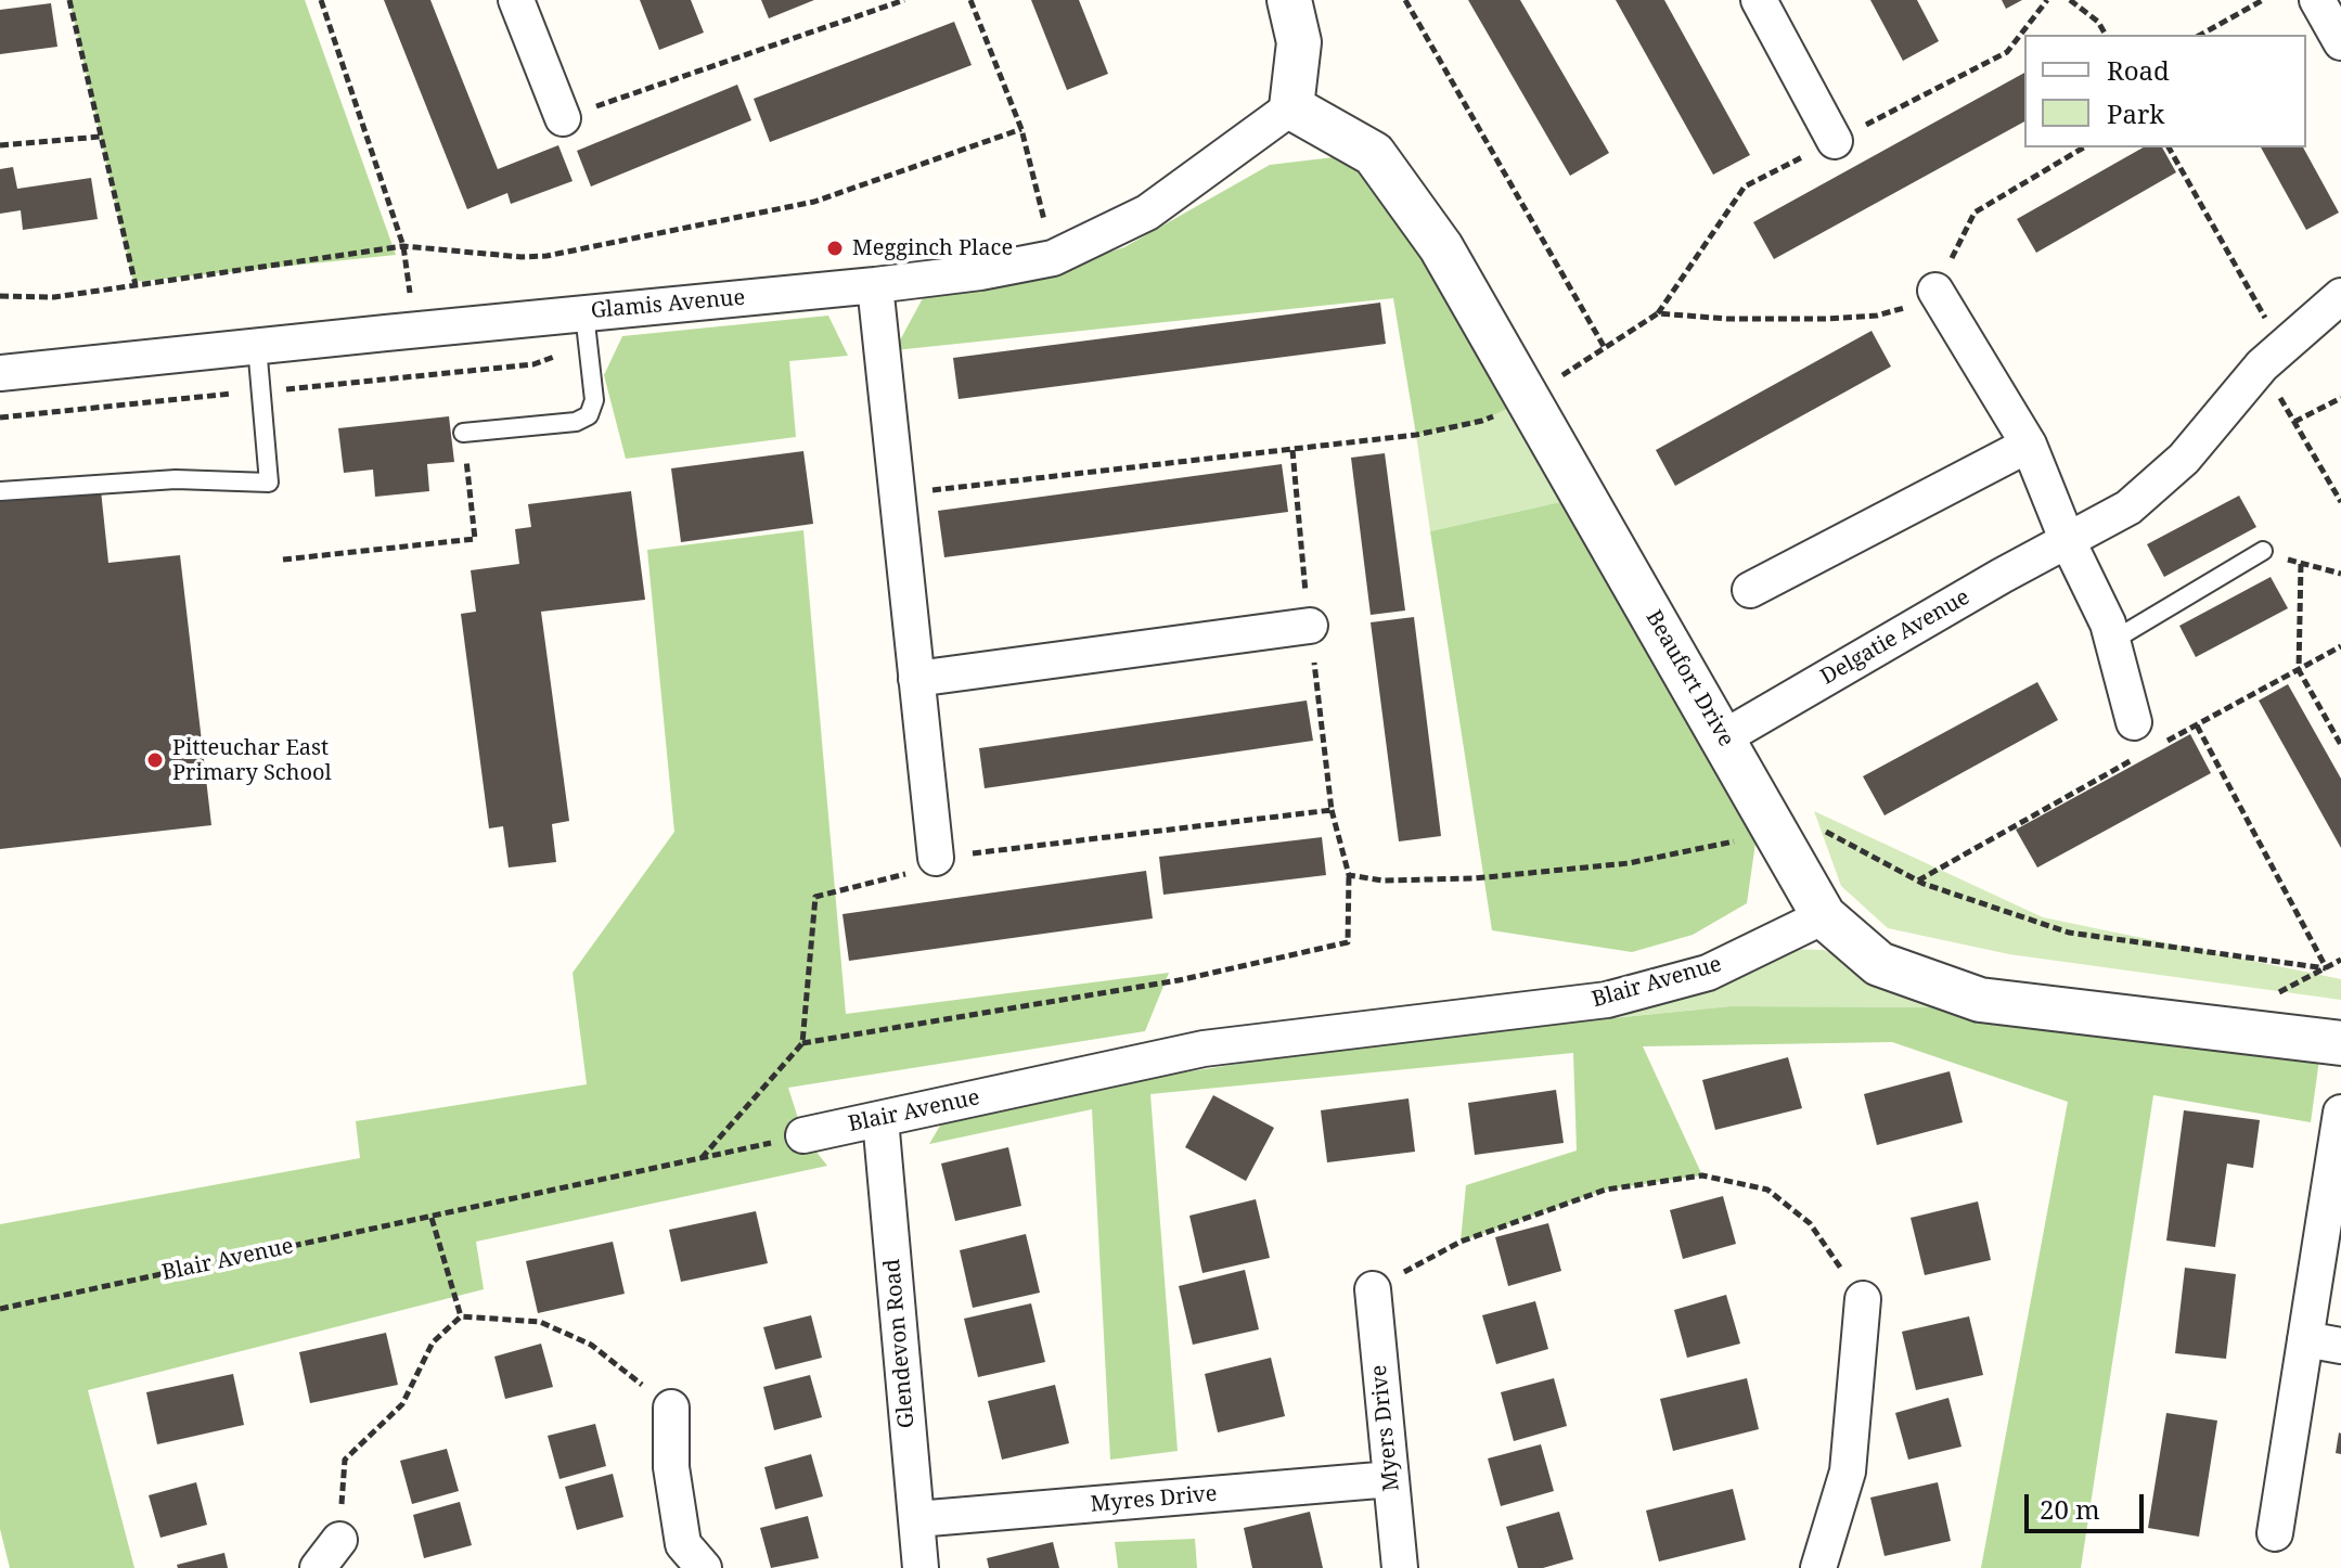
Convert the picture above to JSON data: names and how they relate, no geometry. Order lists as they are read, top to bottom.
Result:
{
  "streets": {
    "street": [
      "Glamis Avenue",
      "Delgatie Avenue",
      "Beaufort Drive",
      "Blair Avenue",
      "Glendevon Road",
      "Myers Drive",
      "Myres Drive"
    ]
  },
  "crossings": [
    ["Glamis Avenue", "Beaufort Drive"],
    ["Delgatie Avenue", "Beaufort Drive"],
    ["Beaufort Drive", "Blair Avenue"],
    ["Blair Avenue", "Glendevon Road"],
    ["Glendevon Road", "Myres Drive"],
    ["Myers Drive", "Myres Drive"]
  ],
  "places": ["Megginch Place", "Pitteuchar East Primary School"],
  "legend": ["Road", "Park"],
  "scale_bar": "20 m"
}
